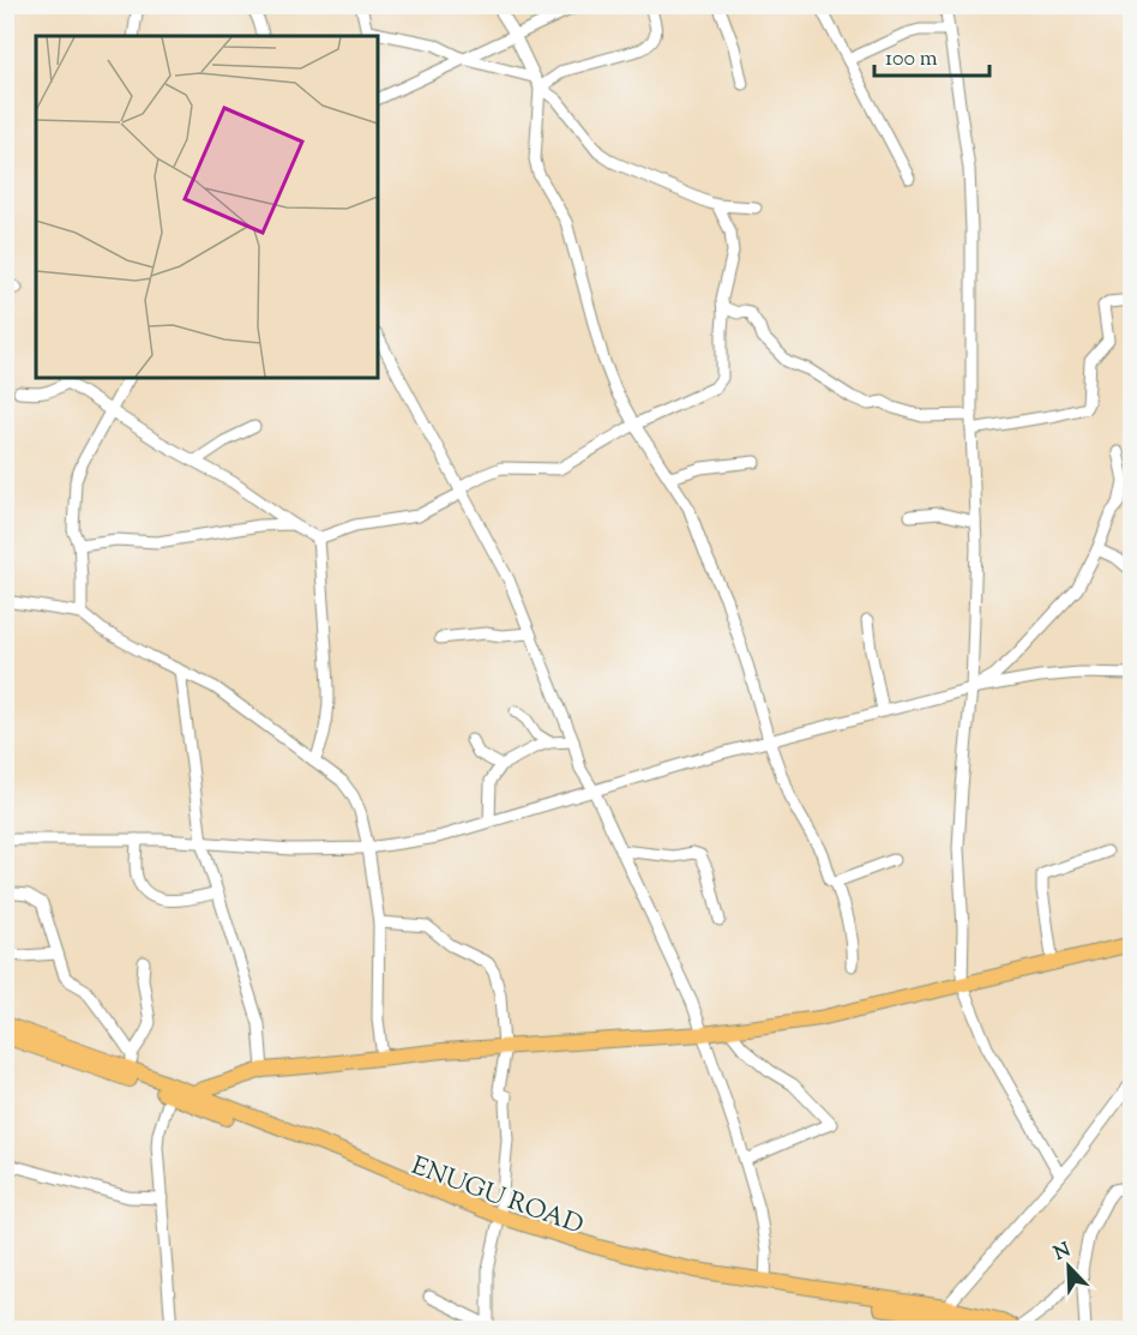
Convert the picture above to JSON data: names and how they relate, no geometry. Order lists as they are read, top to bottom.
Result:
{
  "streets": {
    "main road": ["ENUGU ROAD"]
  },
  "scale_bar": "100 m",
  "north": "top left"
}
